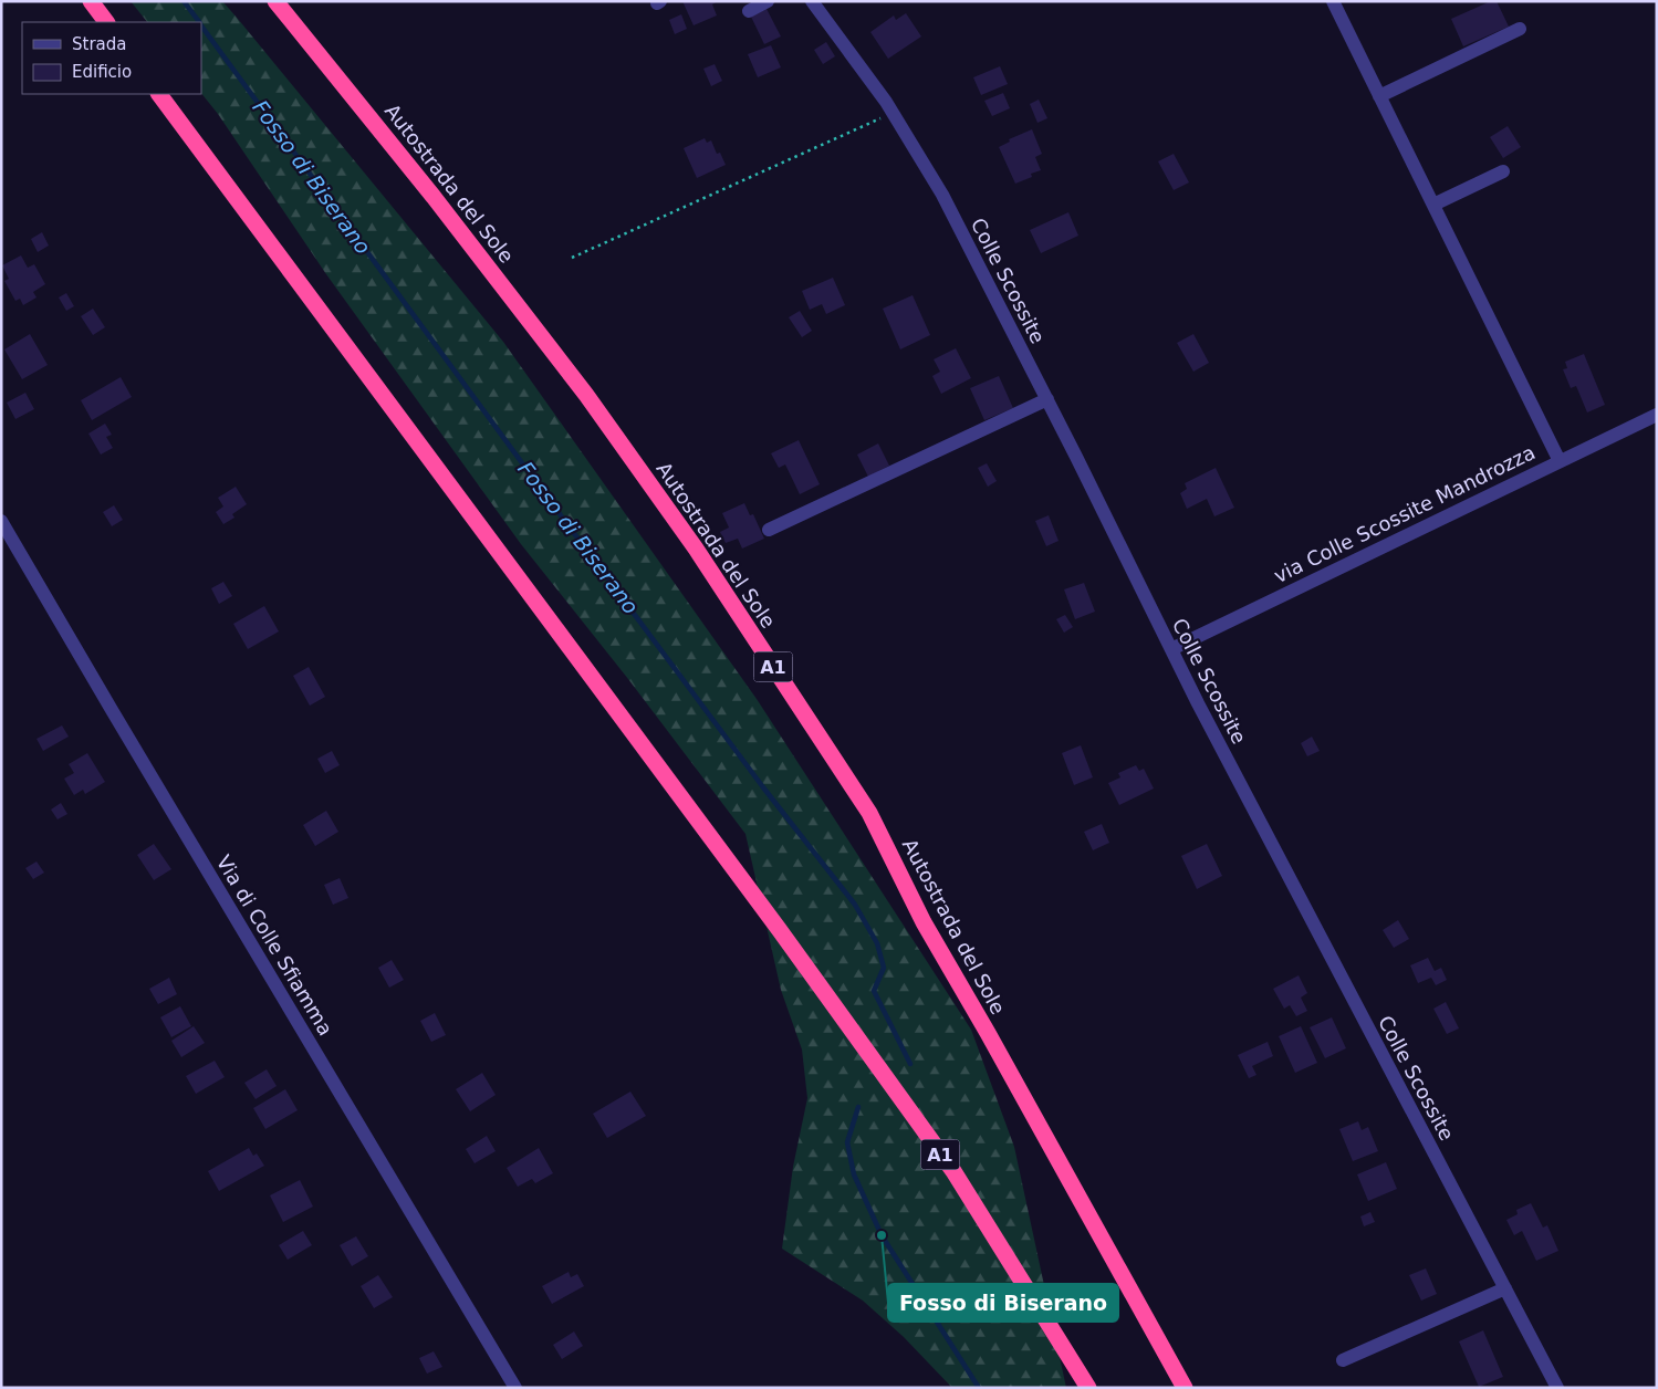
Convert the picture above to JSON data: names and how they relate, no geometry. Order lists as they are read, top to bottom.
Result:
{
  "streets": {
    "highway": ["Autostrada del Sole", "A1"],
    "street": ["Colle Scossite", "via Colle Scossite Mandrozza", "Via di Colle Sfiamma"]
  },
  "crossings": [
    ["Colle Scossite", "via Colle Scossite Mandrozza"]
  ],
  "water": ["Fosso di Biserano"],
  "places": ["Fosso di Biserano"],
  "legend": ["Strada", "Edificio"]
}
